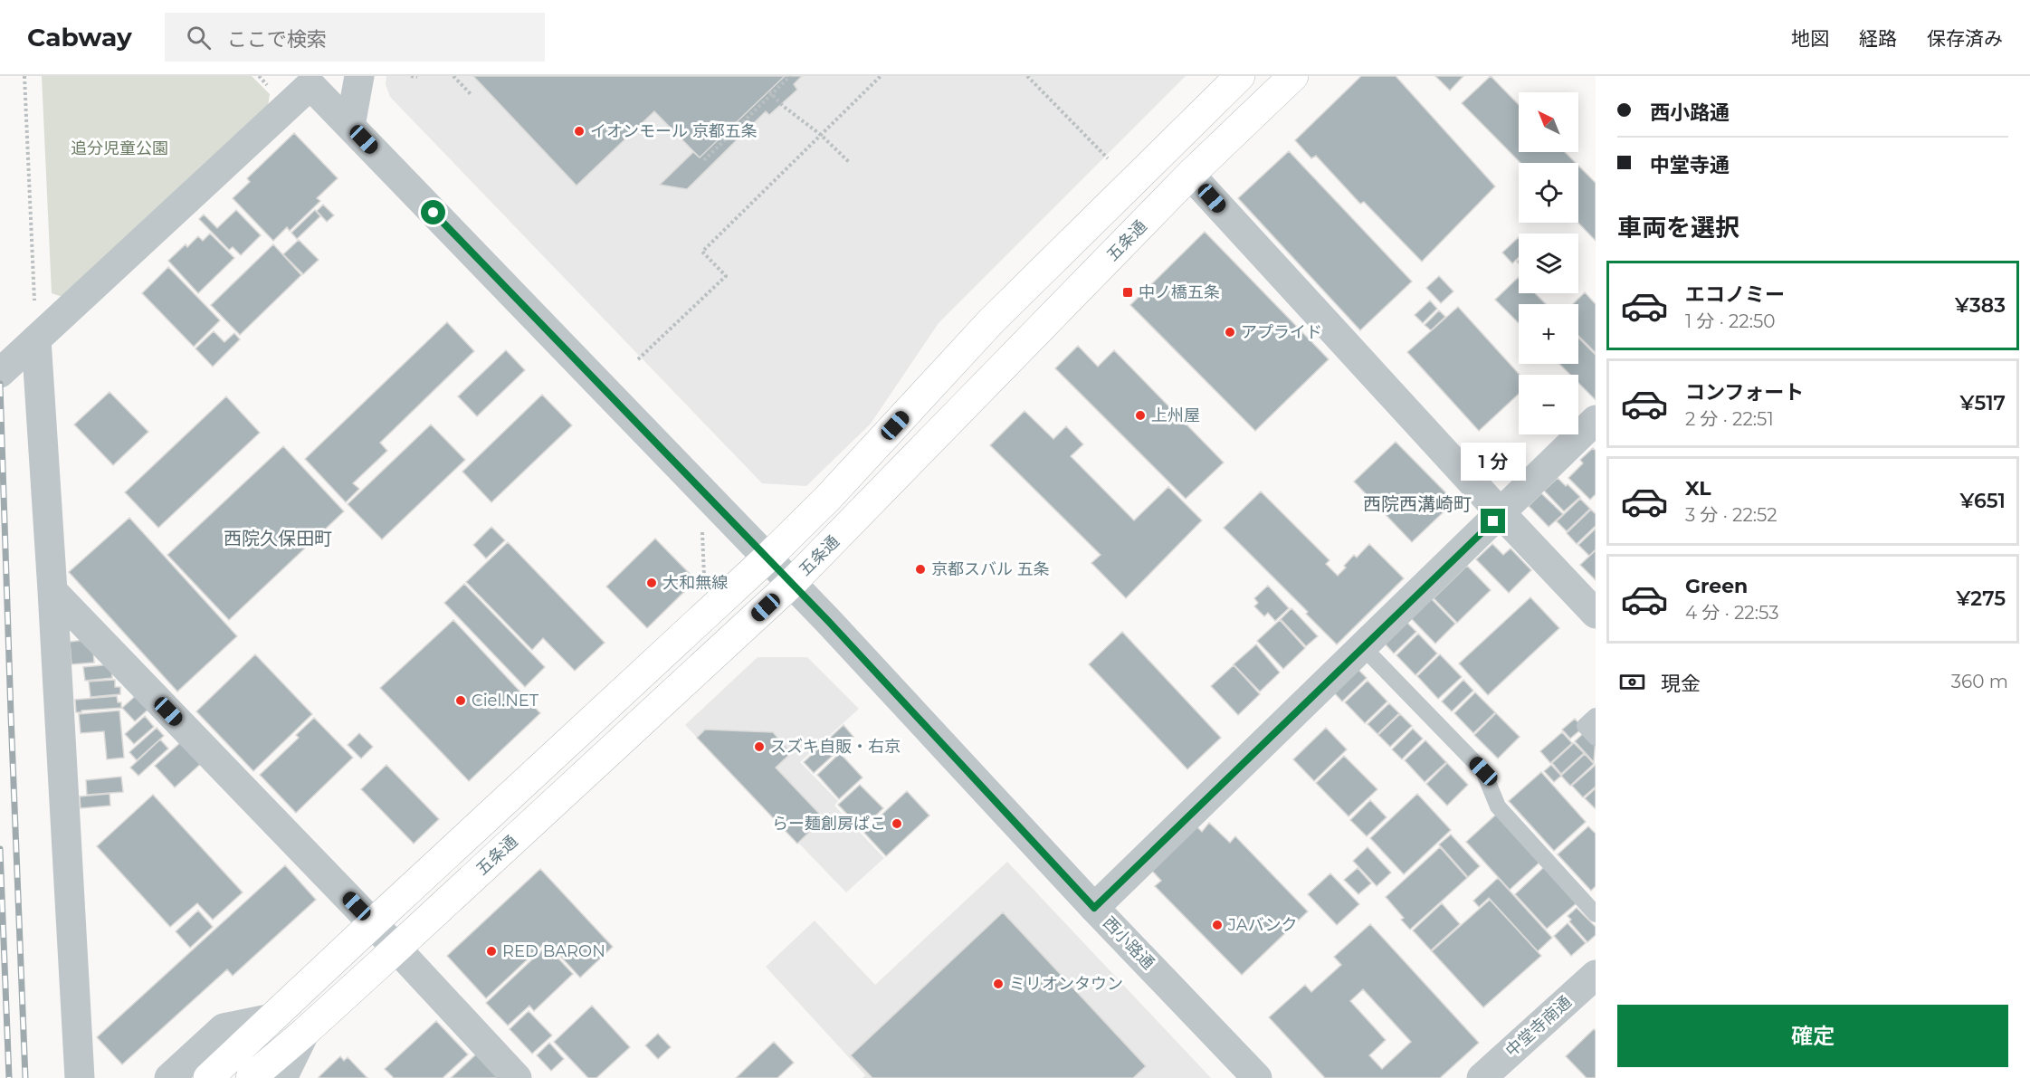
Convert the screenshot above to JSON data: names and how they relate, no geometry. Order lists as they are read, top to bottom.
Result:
{
  "streets": {
    "highway": ["五条通"],
    "street": ["西小路通", "中堂寺南通"]
  },
  "crossings": [
    ["五条通", "西小路通"]
  ],
  "districts": ["西院西溝崎町", "西院久保田町"],
  "parks": ["追分児童公園"],
  "places": {
    "other": [
      "イオンモール 京都五条",
      "アプライド",
      "上州屋",
      "京都スバル 五条",
      "大和無線",
      "Ciel.NET",
      "スズキ自販・右京",
      "らー麺創房ぱこ",
      "JAバンク",
      "RED BARON",
      "ミリオンタウン"
    ],
    "transit": ["中ノ橋五条"]
  },
  "north": "top left",
  "page": {
    "header": "Cabway",
    "search": "ここで検索",
    "nav": ["地図", "経路", "保存済み"],
    "banner": ["西小路通", "中堂寺通"],
    "map_buttons": ["+", "−"],
    "heading": "車両を選択",
    "list": [
      {
        "name": "エコノミー",
        "note": "1 分 · 22:50",
        "value": "¥383"
      },
      {
        "name": "コンフォート",
        "note": "2 分 · 22:51",
        "value": "¥517"
      },
      {
        "name": "XL",
        "note": "3 分 · 22:52",
        "value": "¥651"
      },
      {
        "name": "Green",
        "note": "4 分 · 22:53",
        "value": "¥275"
      }
    ],
    "bubble": "1 分",
    "pay": ["現金", "360 m"],
    "buttons": "確定"
  }
}
